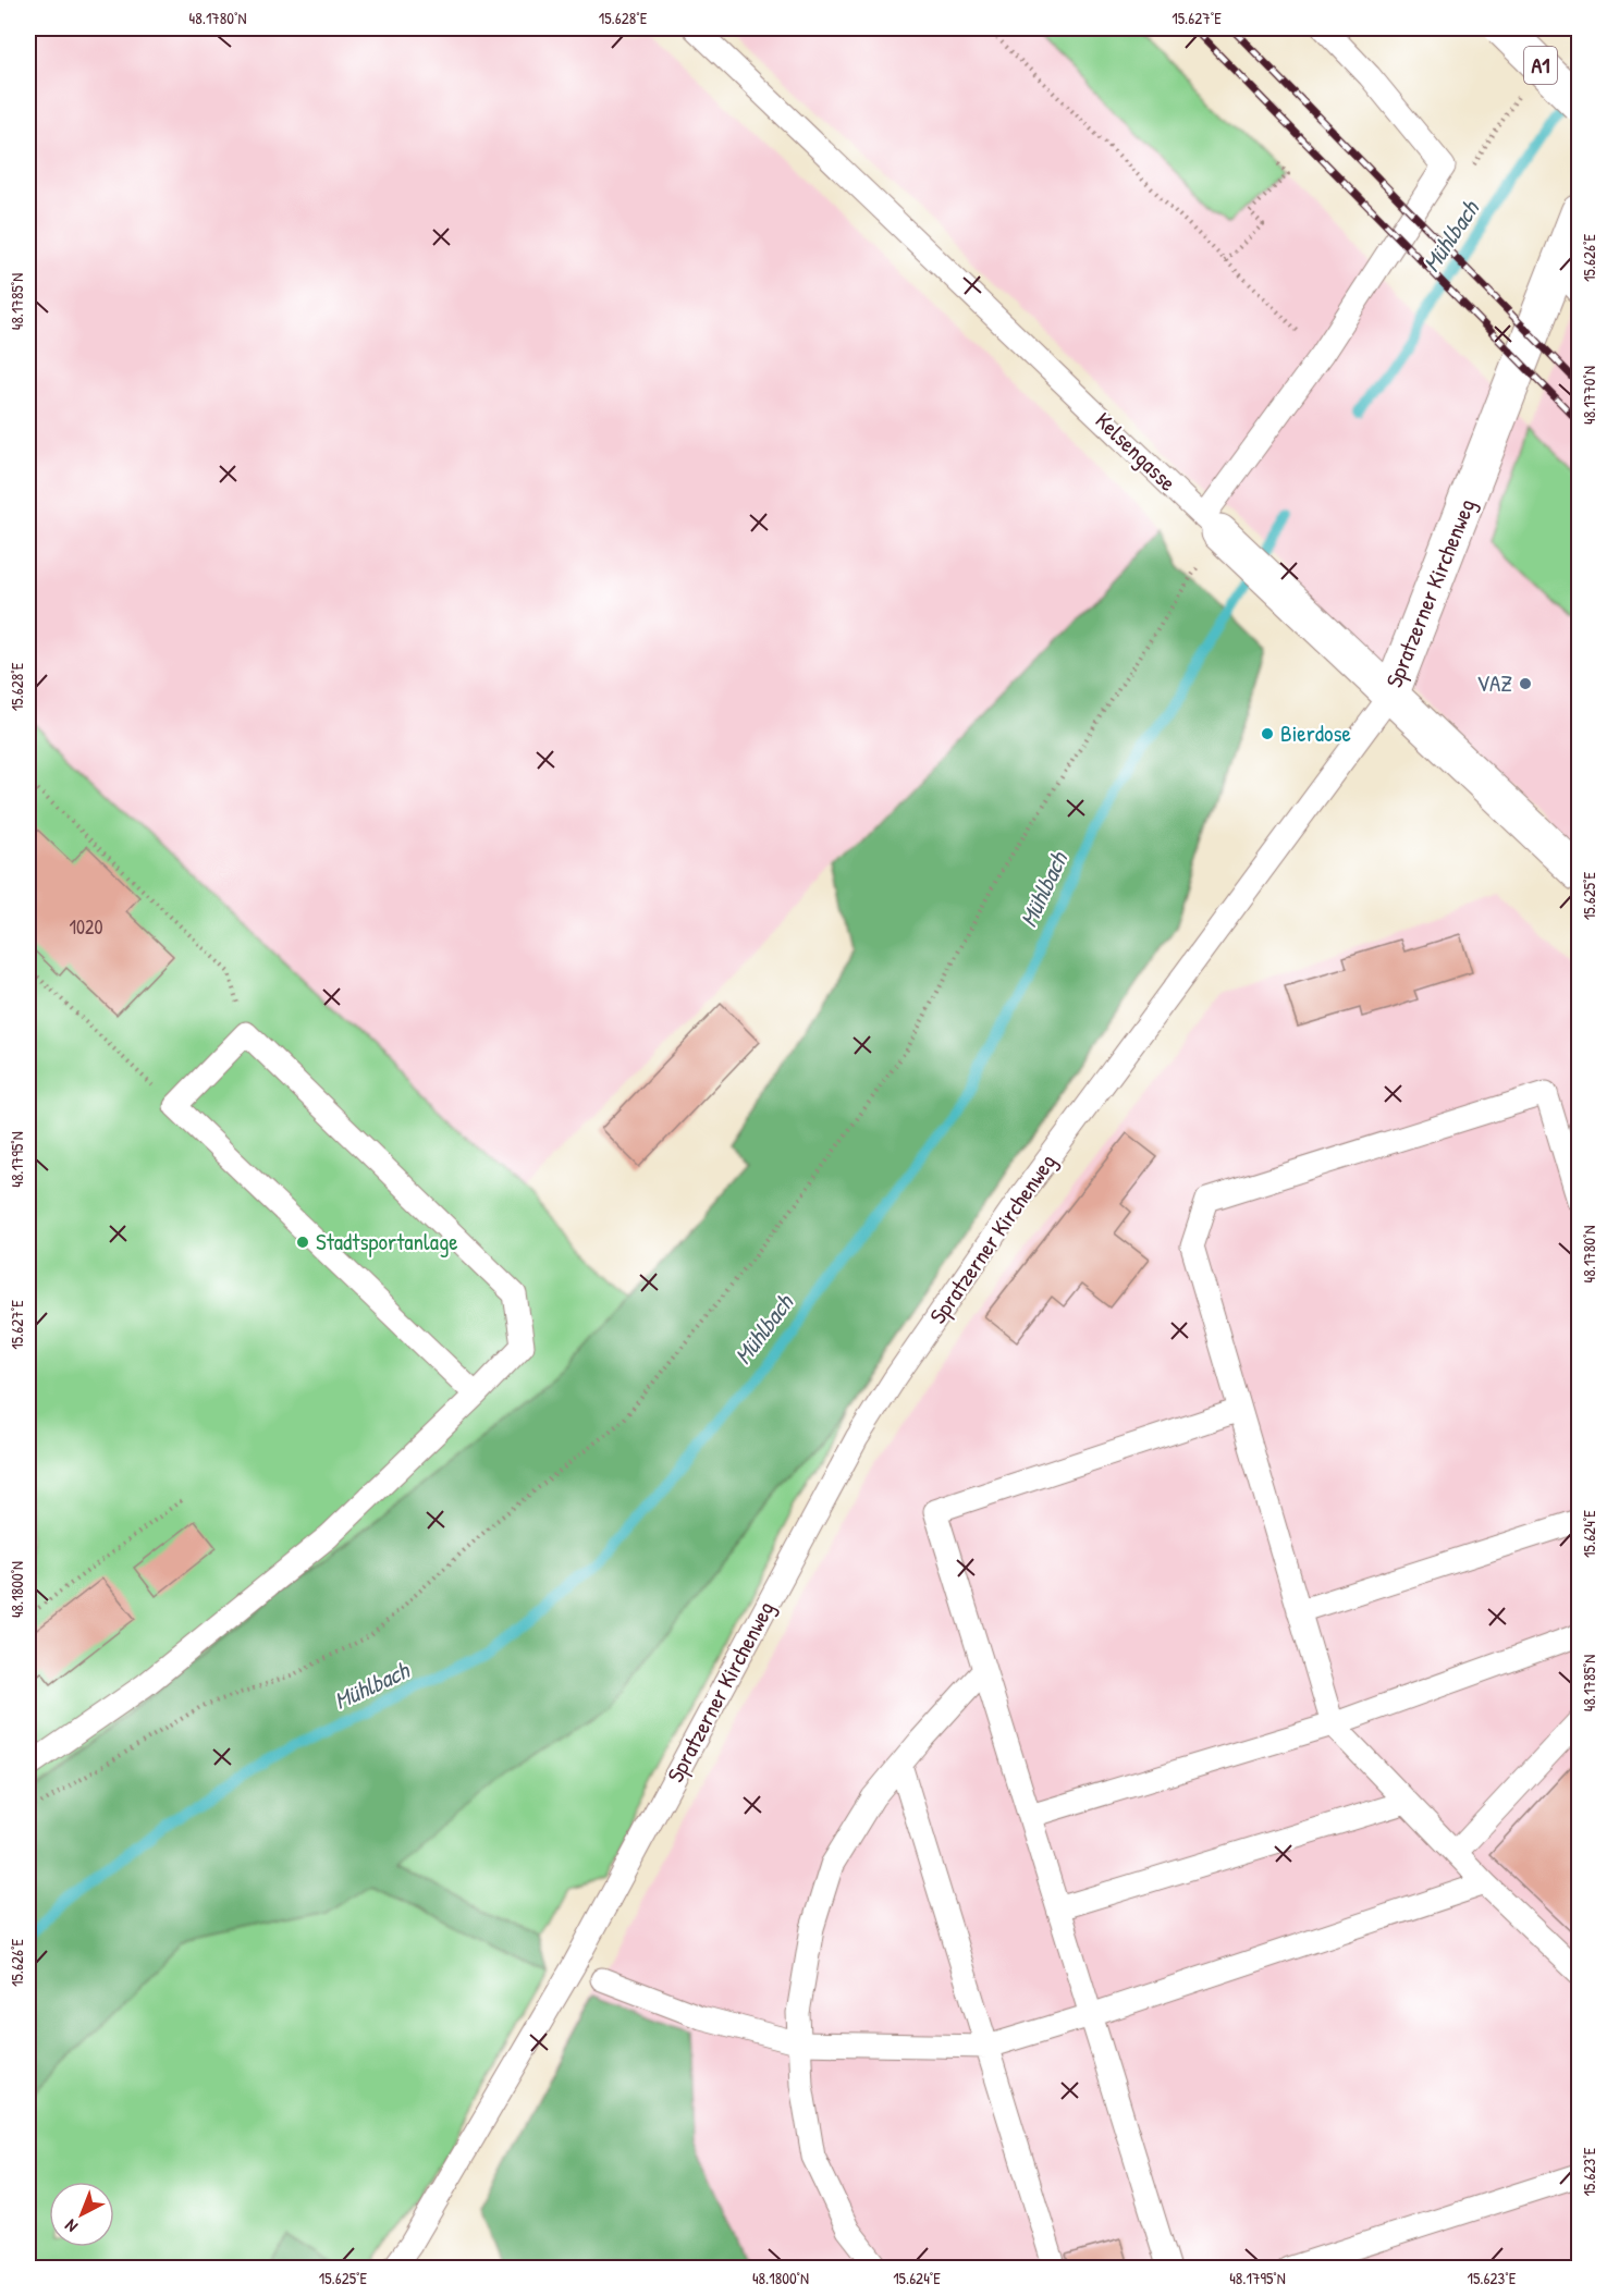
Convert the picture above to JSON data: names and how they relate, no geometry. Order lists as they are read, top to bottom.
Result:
{
  "streets": {
    "main road": ["A1", "Kelsengasse", "Spratzerner Kirchenweg"]
  },
  "crossings": [
    ["Kelsengasse", "Spratzerner Kirchenweg"]
  ],
  "water": ["Mühlbach"],
  "places": ["VAZ", "Bierdose", "Stadtsportanlage"],
  "house_numbers": ["1020"],
  "north": "bottom left",
  "coordinates": [
    "48.1780°N",
    "15.628°E",
    "15.627°E",
    "15.626°E",
    "48.1785°N",
    "48.1770°N",
    "15.625°E",
    "48.1795°N",
    "15.624°E",
    "48.1800°N",
    "15.623°E"
  ]
}
